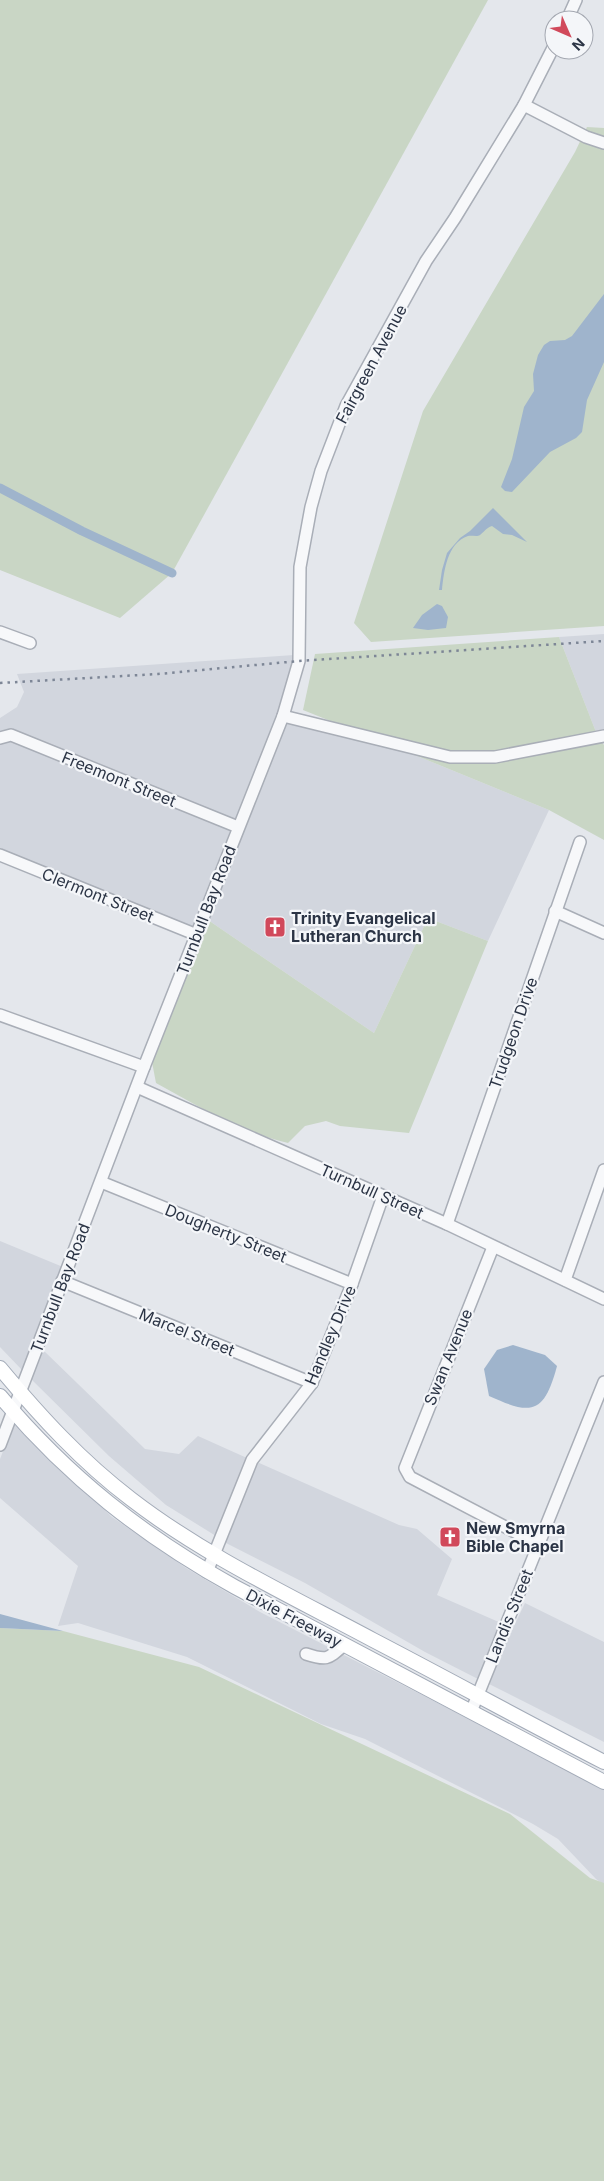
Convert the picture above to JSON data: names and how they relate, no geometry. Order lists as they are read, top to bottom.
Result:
{
  "streets": {
    "main road": ["Dixie Freeway"],
    "street": [
      "Fairgreen Avenue",
      "Freemont Street",
      "Clermont Street",
      "Turnbull Bay Road",
      "Trudgeon Drive",
      "Turnbull Street",
      "Dougherty Street",
      "Marcel Street",
      "Handley Drive",
      "Swan Avenue",
      "Landis Street"
    ]
  },
  "crossings": [
    ["Fairgreen Avenue", "Turnbull Bay Road"],
    ["Freemont Street", "Turnbull Bay Road"],
    ["Clermont Street", "Turnbull Bay Road"],
    ["Turnbull Bay Road", "Turnbull Street"],
    ["Turnbull Bay Road", "Dougherty Street"],
    ["Turnbull Bay Road", "Marcel Street"],
    ["Turnbull Bay Road", "Dixie Freeway"],
    ["Trudgeon Drive", "Turnbull Street"],
    ["Turnbull Street", "Handley Drive"],
    ["Turnbull Street", "Swan Avenue"],
    ["Dougherty Street", "Handley Drive"],
    ["Marcel Street", "Handley Drive"],
    ["Handley Drive", "Dixie Freeway"],
    ["Swan Avenue", "Landis Street"],
    ["Landis Street", "Dixie Freeway"]
  ],
  "places": {
    "church": ["Trinity Evangelical Lutheran Church", "New Smyrna Bible Chapel"]
  },
  "north": "bottom right"
}
